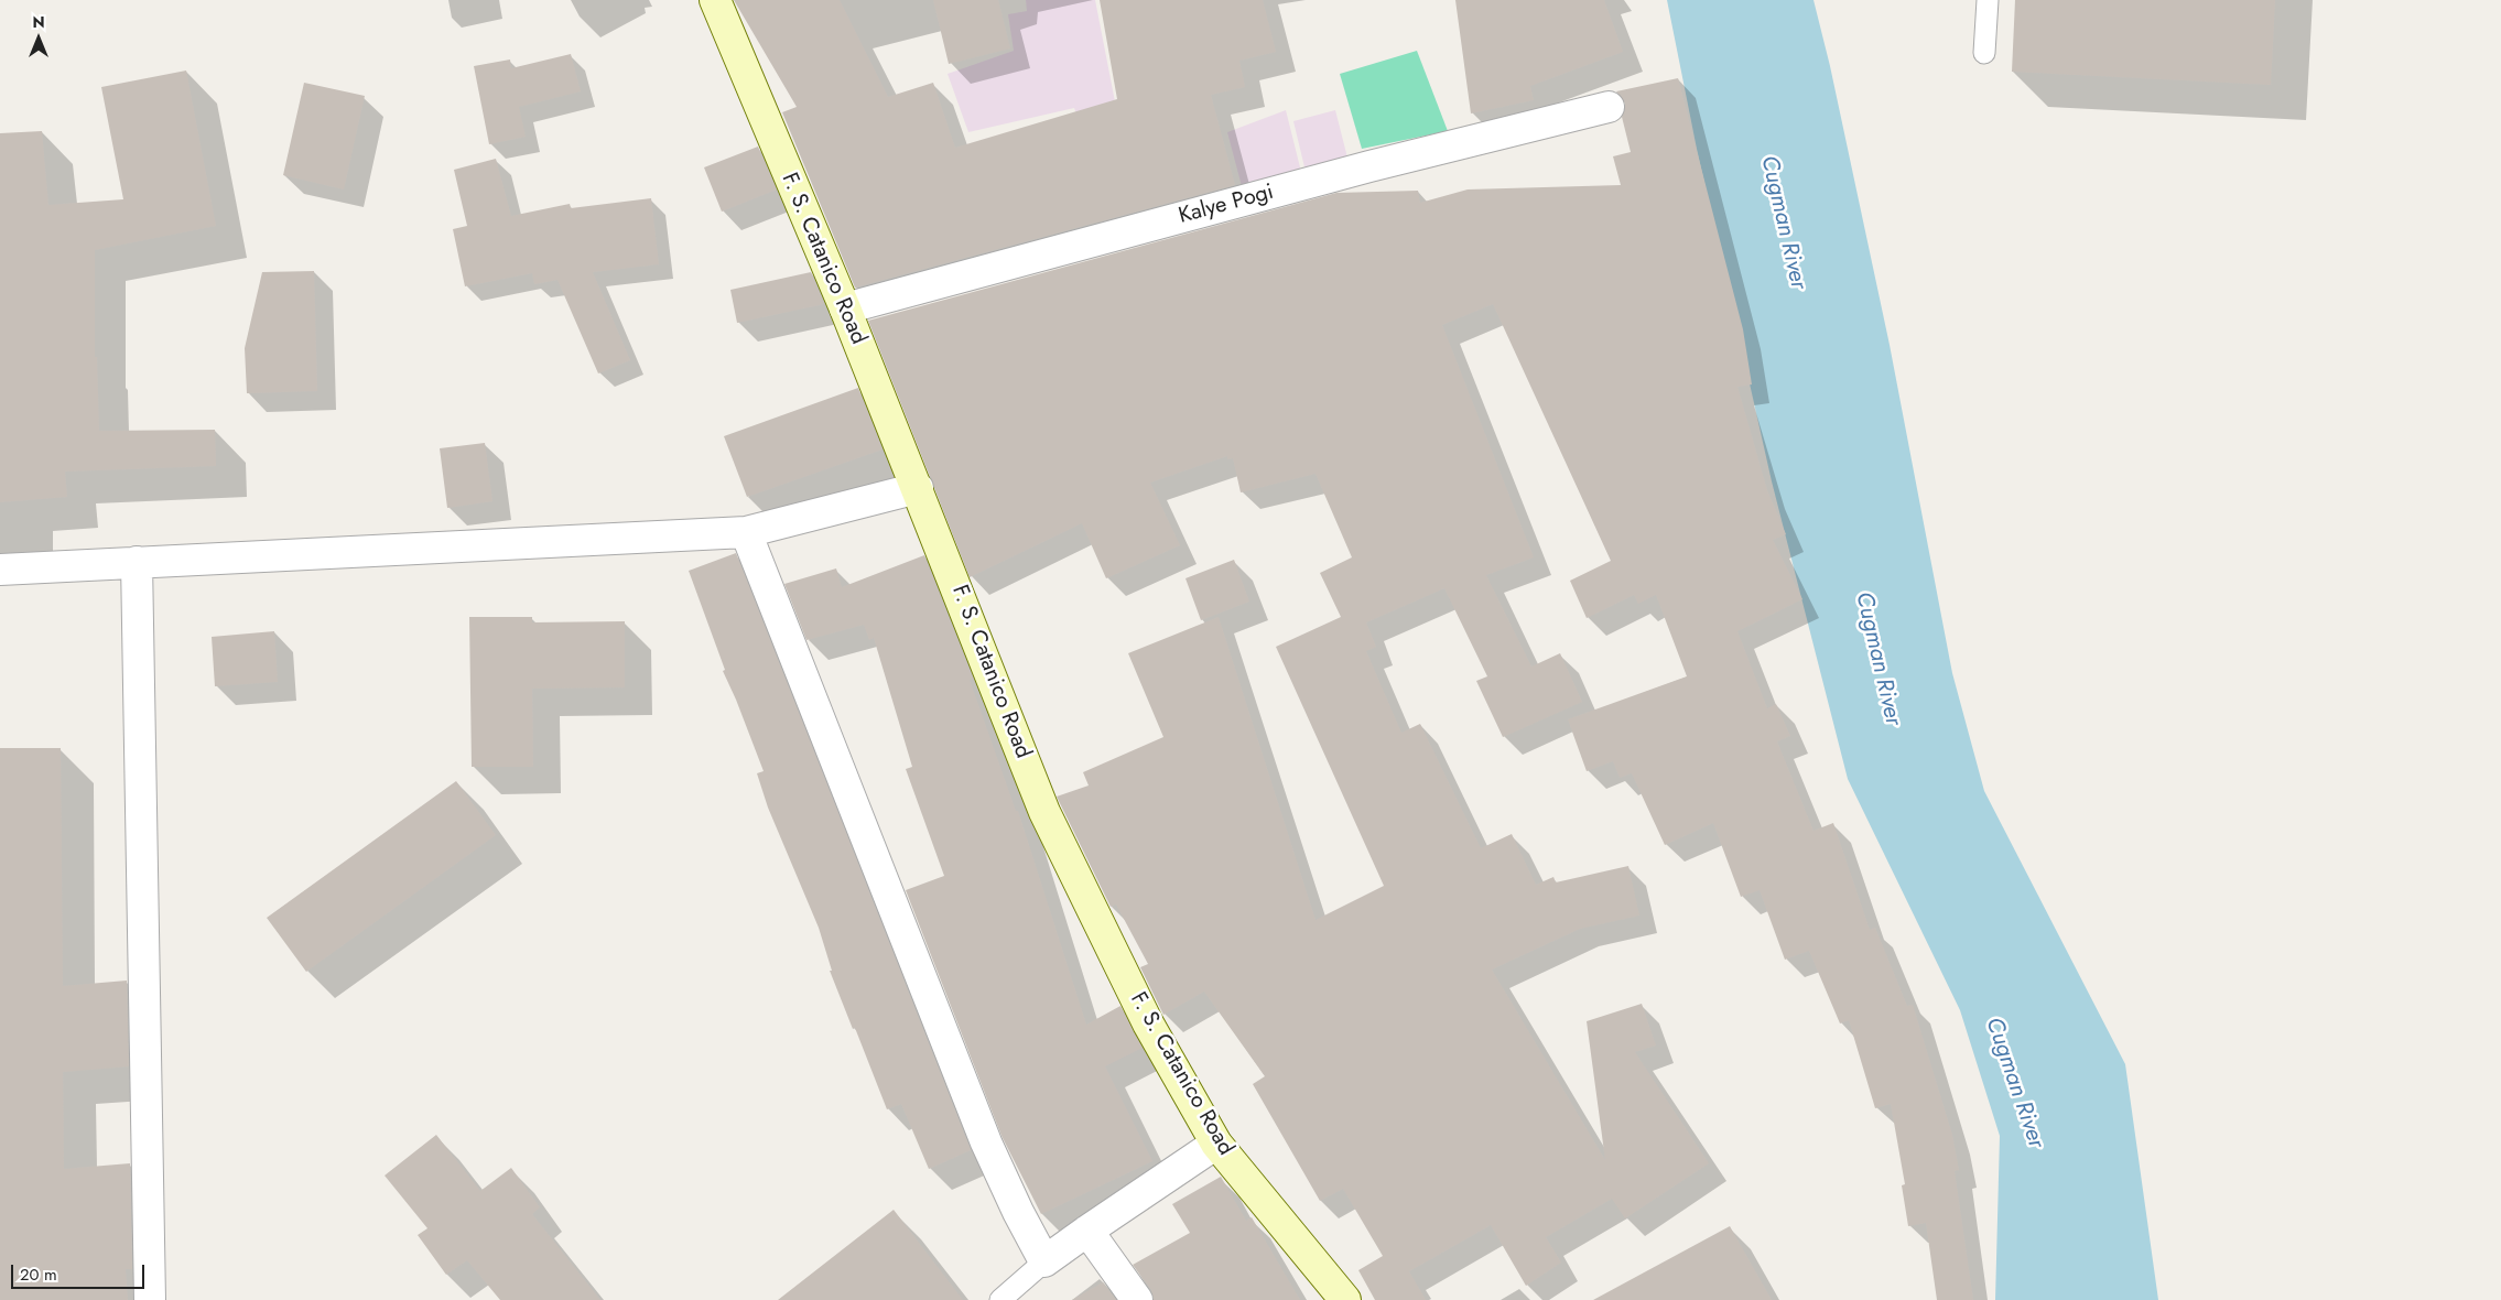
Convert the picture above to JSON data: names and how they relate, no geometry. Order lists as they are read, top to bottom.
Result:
{
  "streets": {
    "street": ["Kalye Pogi", "F. S. Catanico Road"]
  },
  "crossings": [
    ["Kalye Pogi", "F. S. Catanico Road"]
  ],
  "water": ["Cugman River"],
  "scale_bar": "20 m",
  "north": "top"
}
